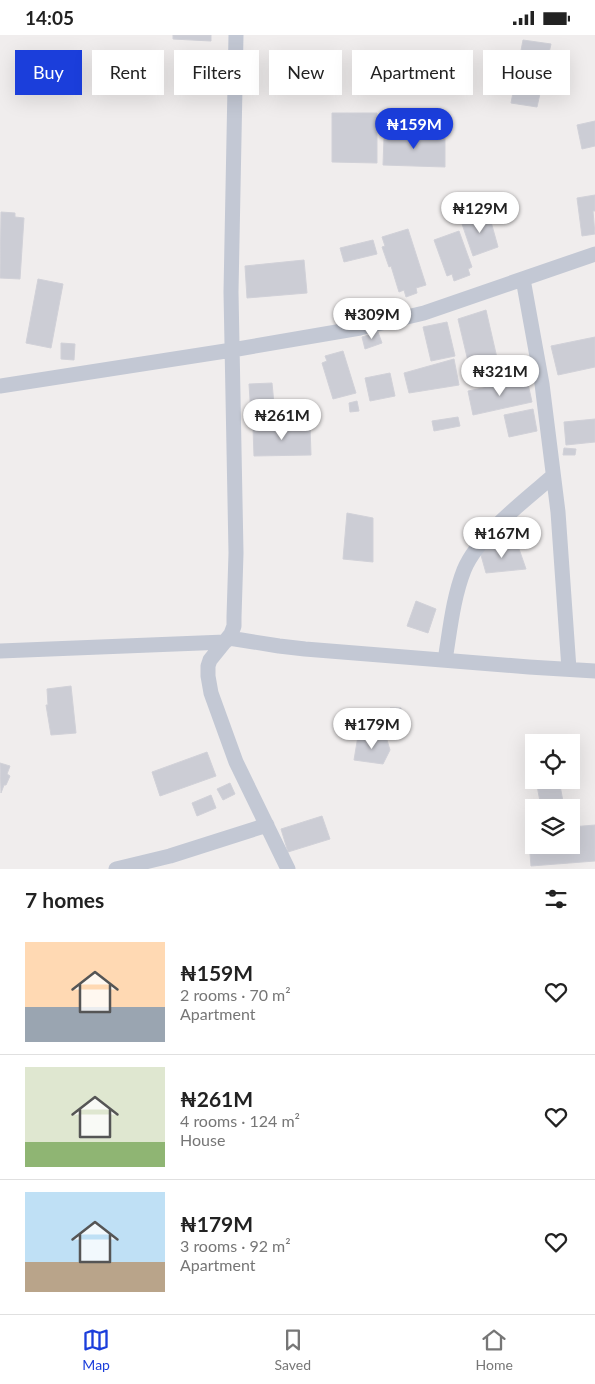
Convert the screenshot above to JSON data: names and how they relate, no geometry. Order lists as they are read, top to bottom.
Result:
{
  "page": {
    "status": "14:05",
    "chip": [
      "Buy",
      "Rent",
      "Filters",
      "New",
      "Apartment",
      "House"
    ],
    "price": [
      "₦159M",
      "₦129M",
      "₦309M",
      "₦321M",
      "₦261M",
      "₦167M",
      "₦179M"
    ],
    "heading": "7 homes",
    "list": [
      {
        "name": "₦159M",
        "note": "2 rooms · 70 m² · Apartment"
      },
      {
        "name": "₦261M",
        "note": "4 rooms · 124 m² · House"
      },
      {
        "name": "₦179M",
        "note": "3 rooms · 92 m² · Apartment"
      }
    ],
    "tabs": ["Map", "Saved", "Home"]
  }
}
